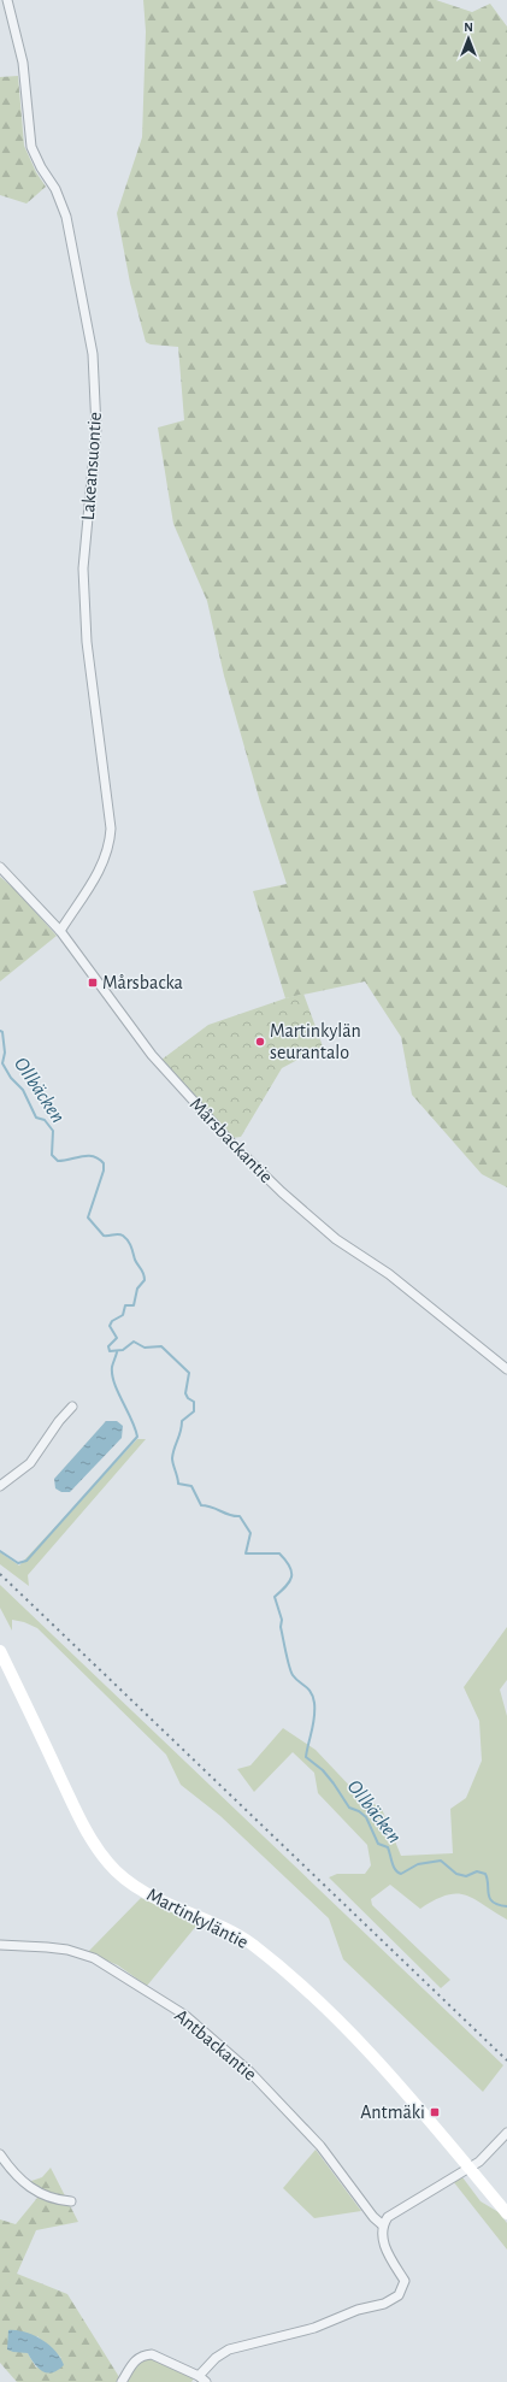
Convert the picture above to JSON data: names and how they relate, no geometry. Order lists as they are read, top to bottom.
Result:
{
  "streets": {
    "street": [
      "Lakeansuontie",
      "Mårsbackantie",
      "Martinkyläntie",
      "Antbackantie"
    ]
  },
  "crossings": [
    ["Lakeansuontie", "Mårsbackantie"]
  ],
  "water": ["Ollbäcken"],
  "places": {
    "transit": ["Mårsbacka", "Antmäki"],
    "other": ["Martinkylän seurantalo"]
  },
  "north": "top"
}
